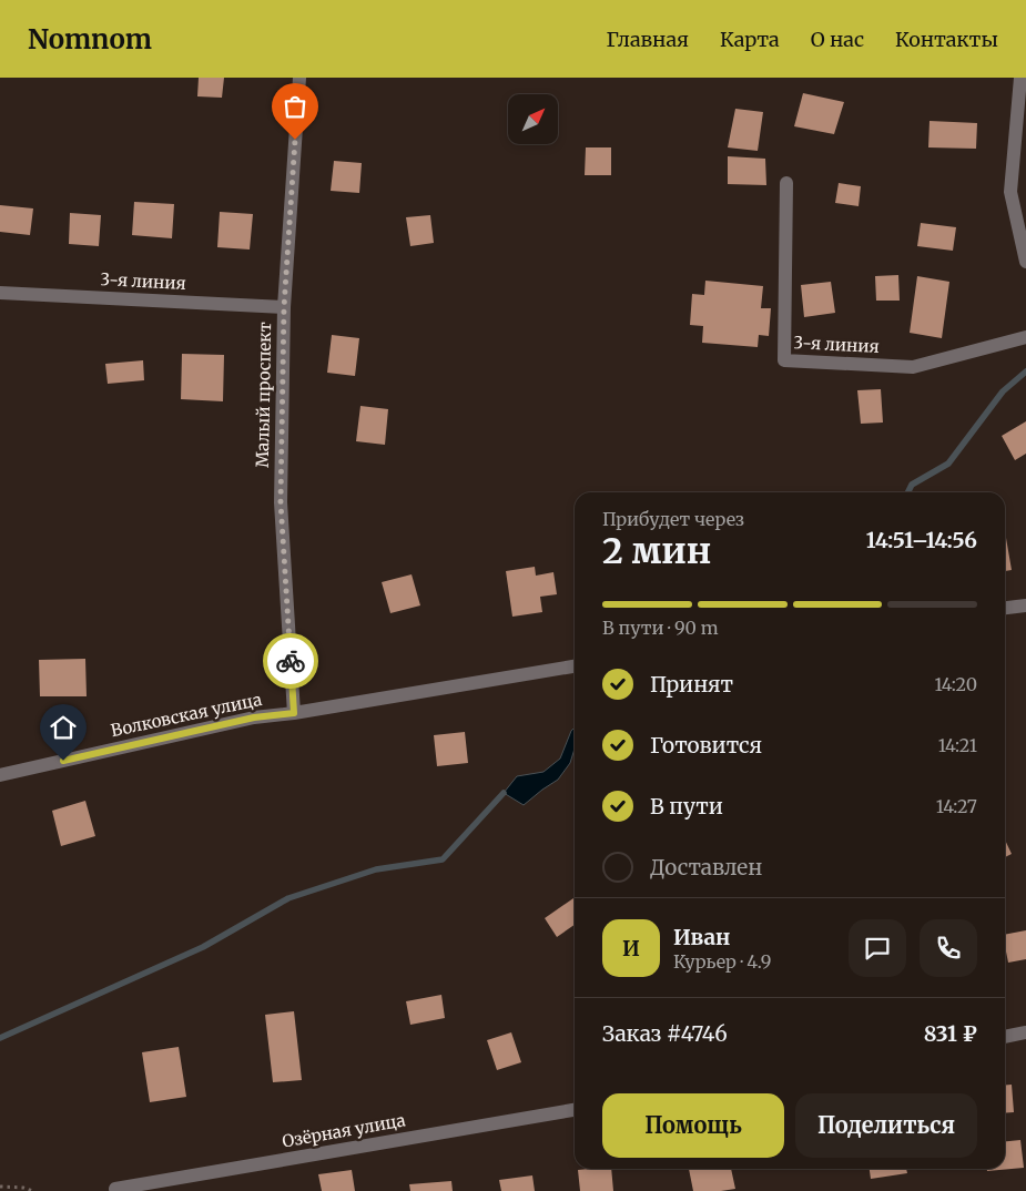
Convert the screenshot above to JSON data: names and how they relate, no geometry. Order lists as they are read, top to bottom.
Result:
{
  "streets": {
    "street": [
      "3-я линия",
      "Малый проспект",
      "Волковская улица",
      "Озёрная улица"
    ]
  },
  "crossings": [
    ["3-я линия", "Малый проспект"],
    ["Малый проспект", "Волковская улица"]
  ],
  "north": "top right",
  "page": {
    "header": "Nomnom",
    "nav": [
      "Главная",
      "Карта",
      "О нас",
      "Контакты"
    ],
    "heading": ["2 мин", "Прибудет через", "14:51–14:56"],
    "panel": [
      "Иван",
      "Курьер · 4.9",
      "Заказ #4746",
      "831 ₽"
    ],
    "bar": "В пути · 90 m",
    "list": [
      ["Принят", "14:20"],
      ["Готовится", "14:21"],
      ["В пути", "14:27"],
      "Доставлен"
    ],
    "round": "И",
    "buttons": ["Помощь", "Поделиться"]
  }
}
